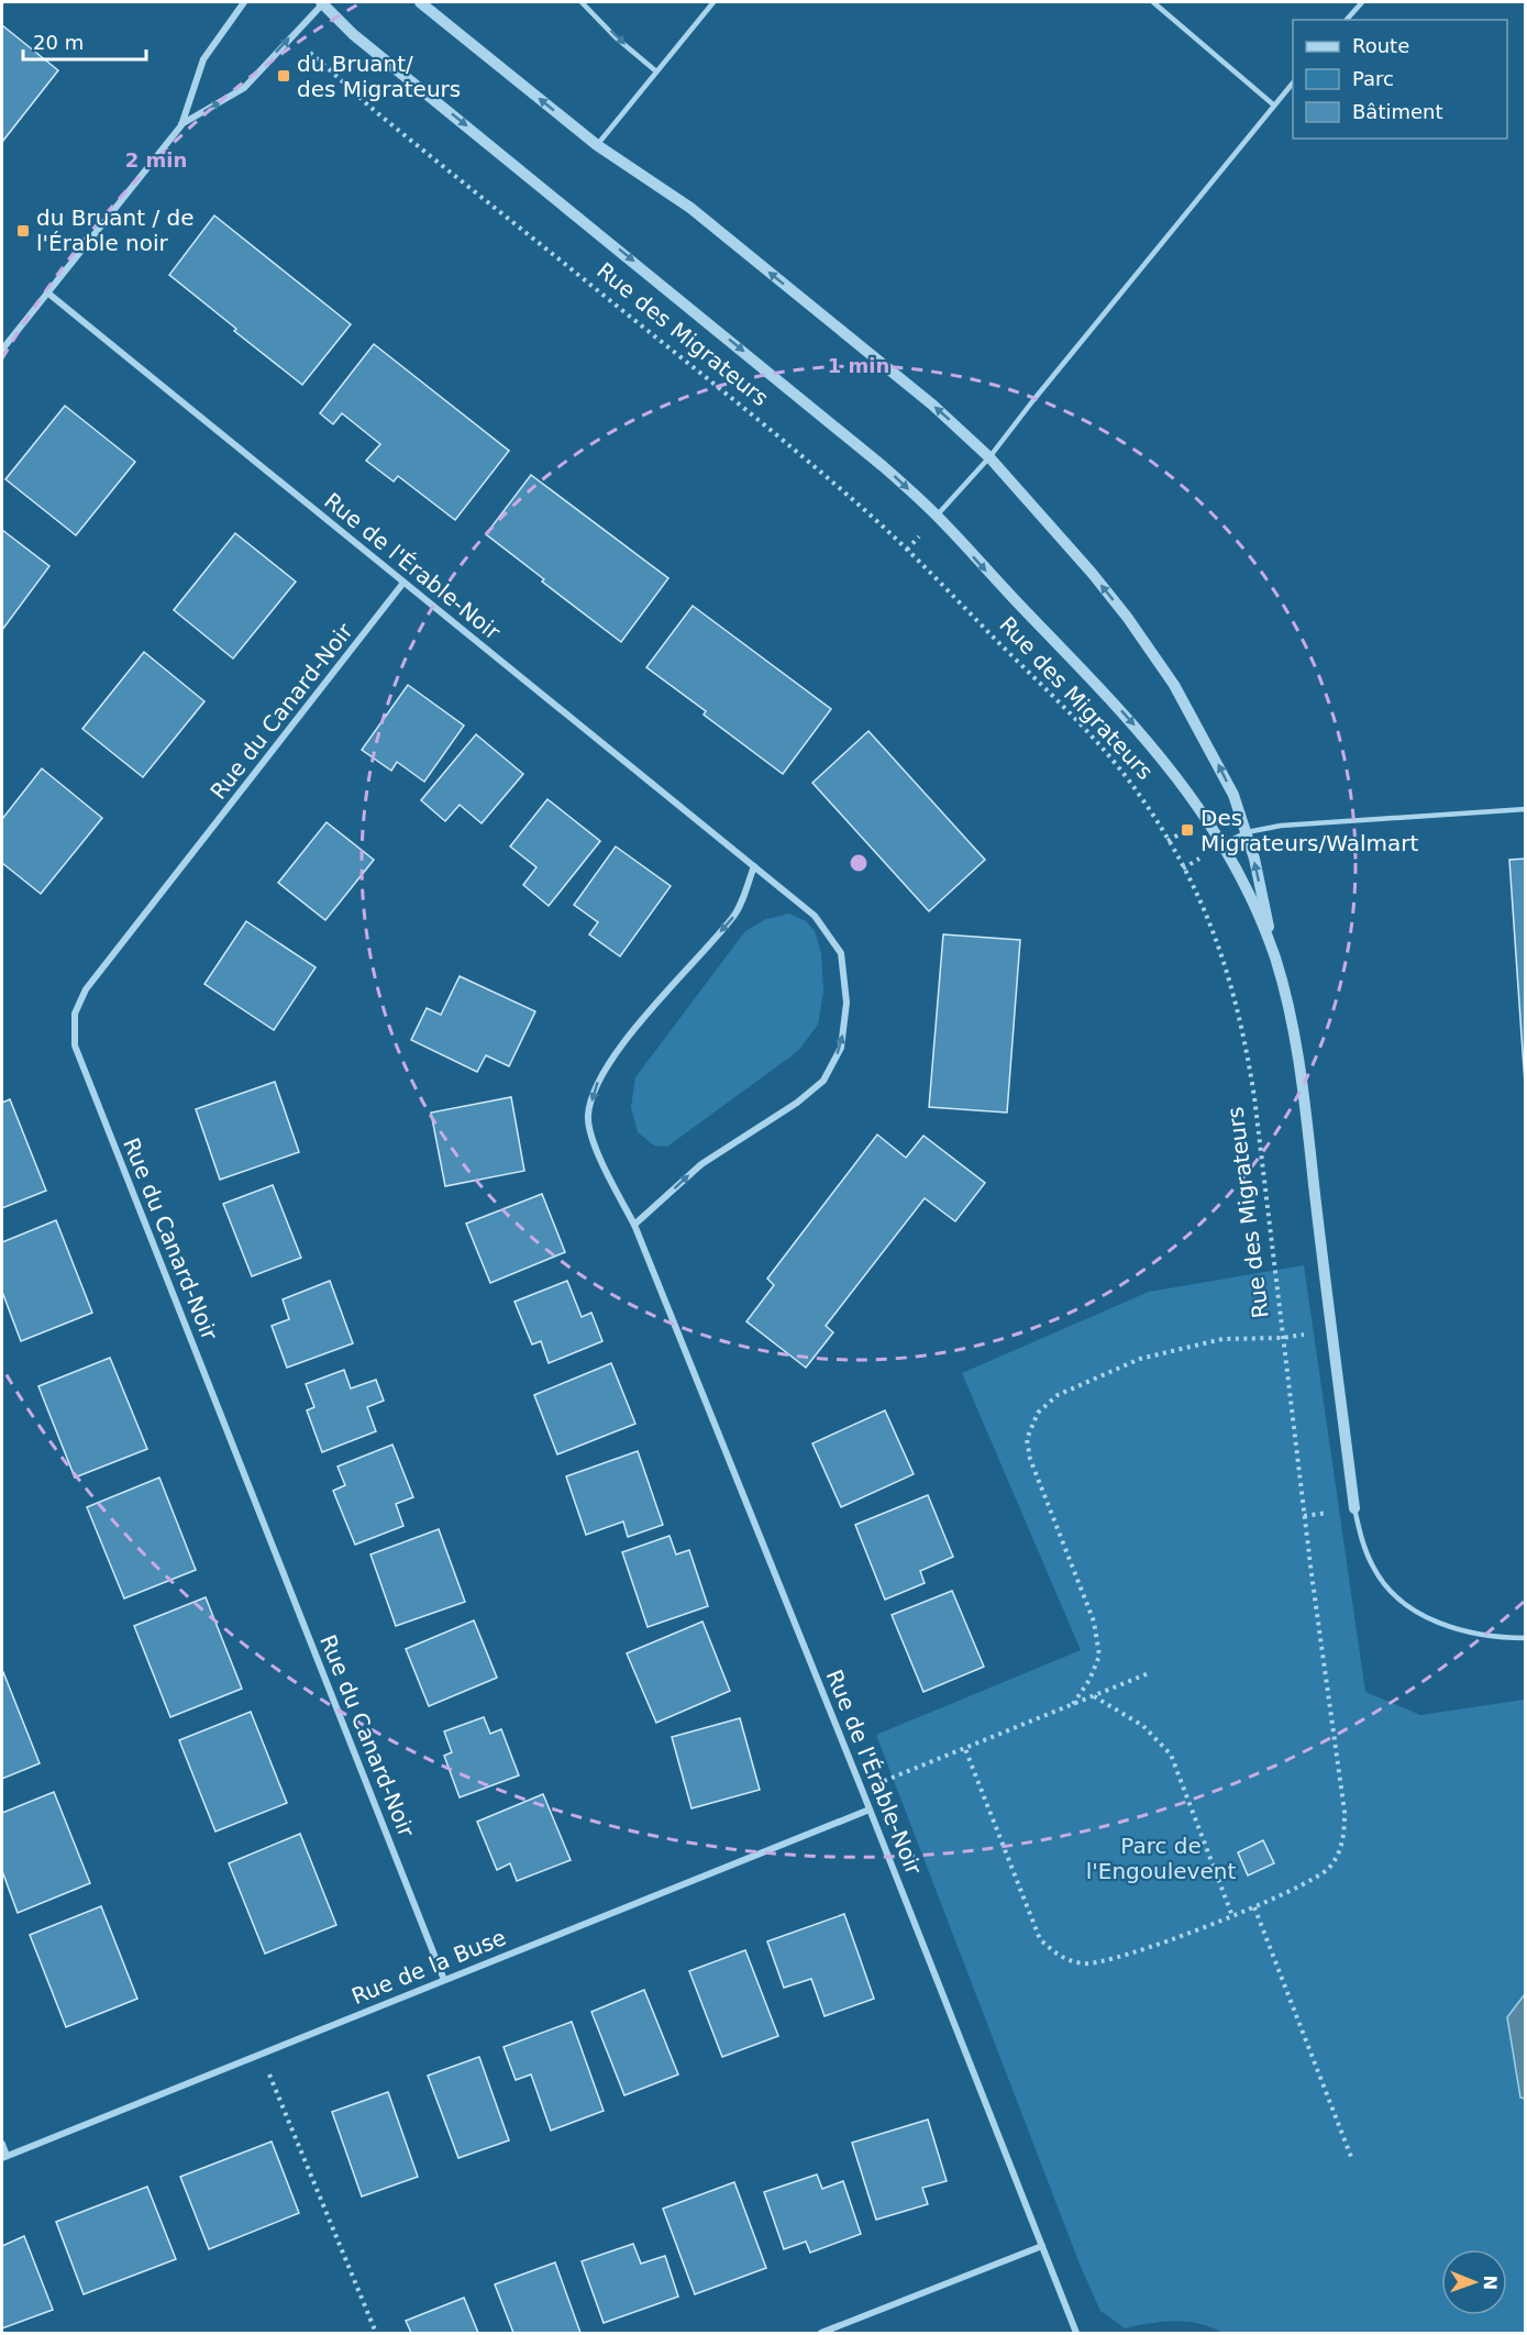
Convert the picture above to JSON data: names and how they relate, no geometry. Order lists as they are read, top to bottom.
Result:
{
  "streets": {
    "street": [
      "Rue des Migrateurs",
      "Rue de l'Érable-Noir",
      "Rue du Canard-Noir",
      "Rue de la Buse"
    ]
  },
  "crossings": [
    ["Rue de l'Érable-Noir", "Rue du Canard-Noir"],
    ["Rue de l'Érable-Noir", "Rue de la Buse"],
    ["Rue du Canard-Noir", "Rue de la Buse"]
  ],
  "parks": ["Parc de l'Engoulevent"],
  "places": {
    "transit": ["du Bruant/ des Migrateurs", "du Bruant / de l'Érable noir", "Des Migrateurs/Walmart"]
  },
  "legend": ["Route", "Parc", "Bâtiment"],
  "scale_bar": "20 m",
  "north": "right",
  "rings": ["2 min", "1 min"]
}
